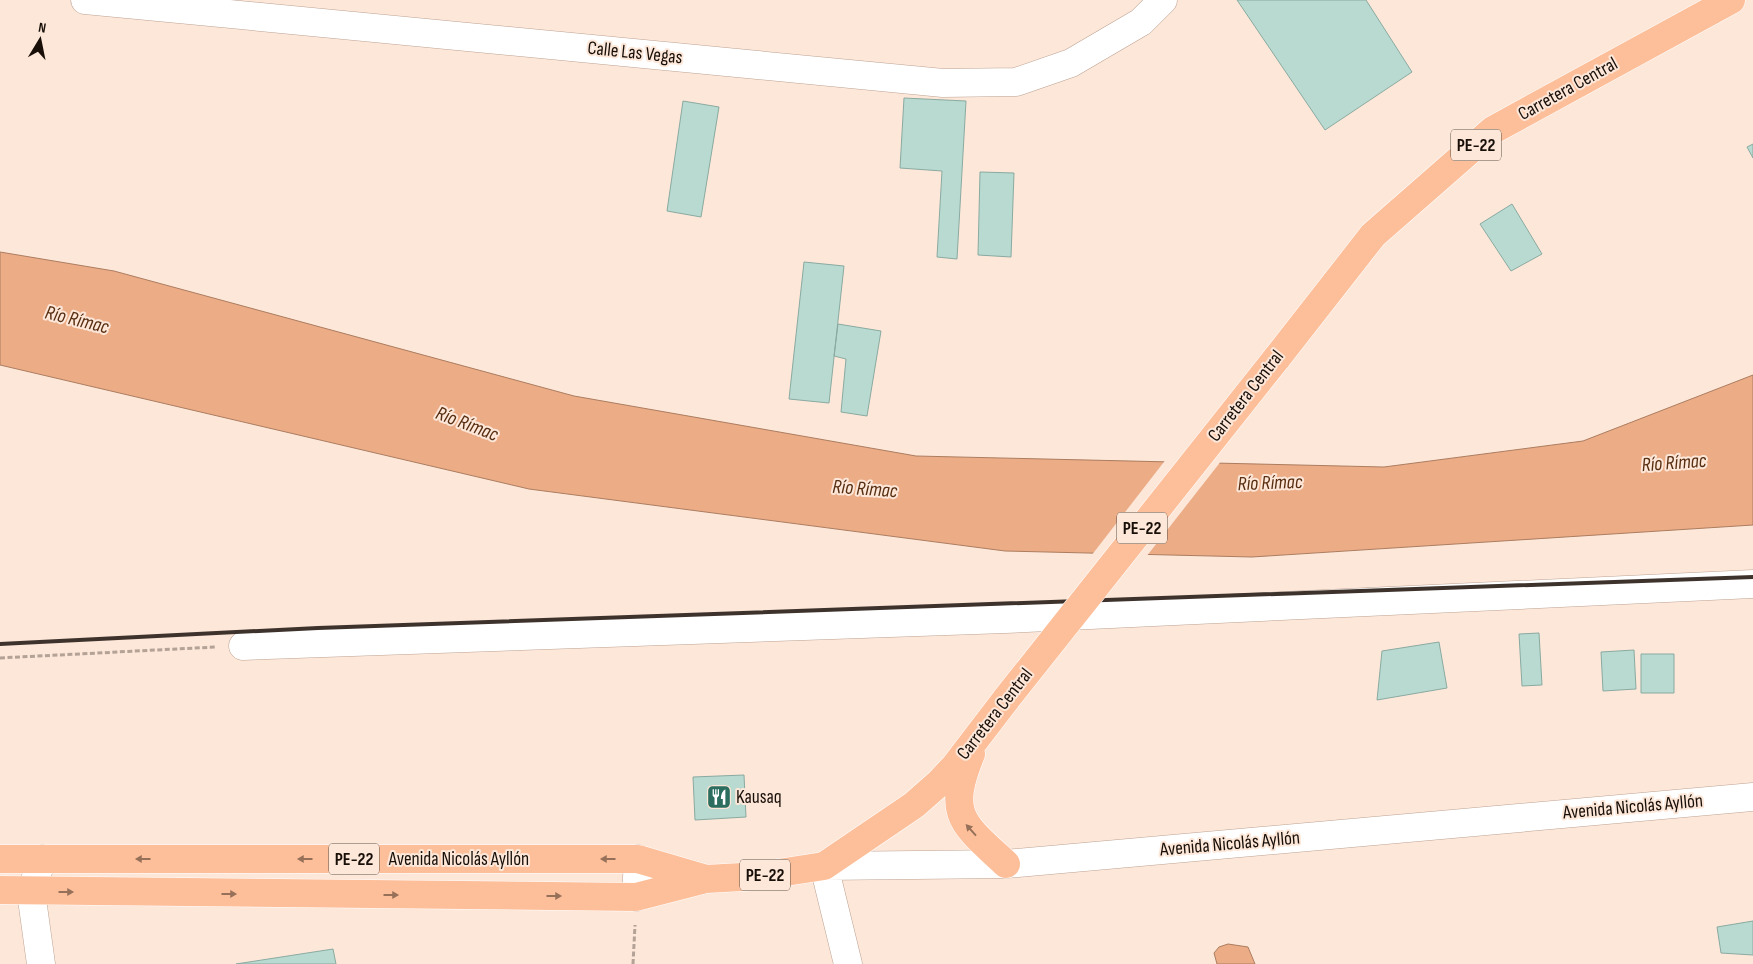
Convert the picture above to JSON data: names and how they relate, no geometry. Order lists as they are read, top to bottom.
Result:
{
  "streets": {
    "highway": ["Carretera Central", "PE-22", "Avenida Nicolás Ayllón"],
    "street": ["Calle Las Vegas"]
  },
  "crossings": [
    ["Carretera Central", "Avenida Nicolás Ayllón"]
  ],
  "water": ["Río Rímac"],
  "places": {
    "restaurant": ["Kausaq"]
  },
  "north": "top"
}
